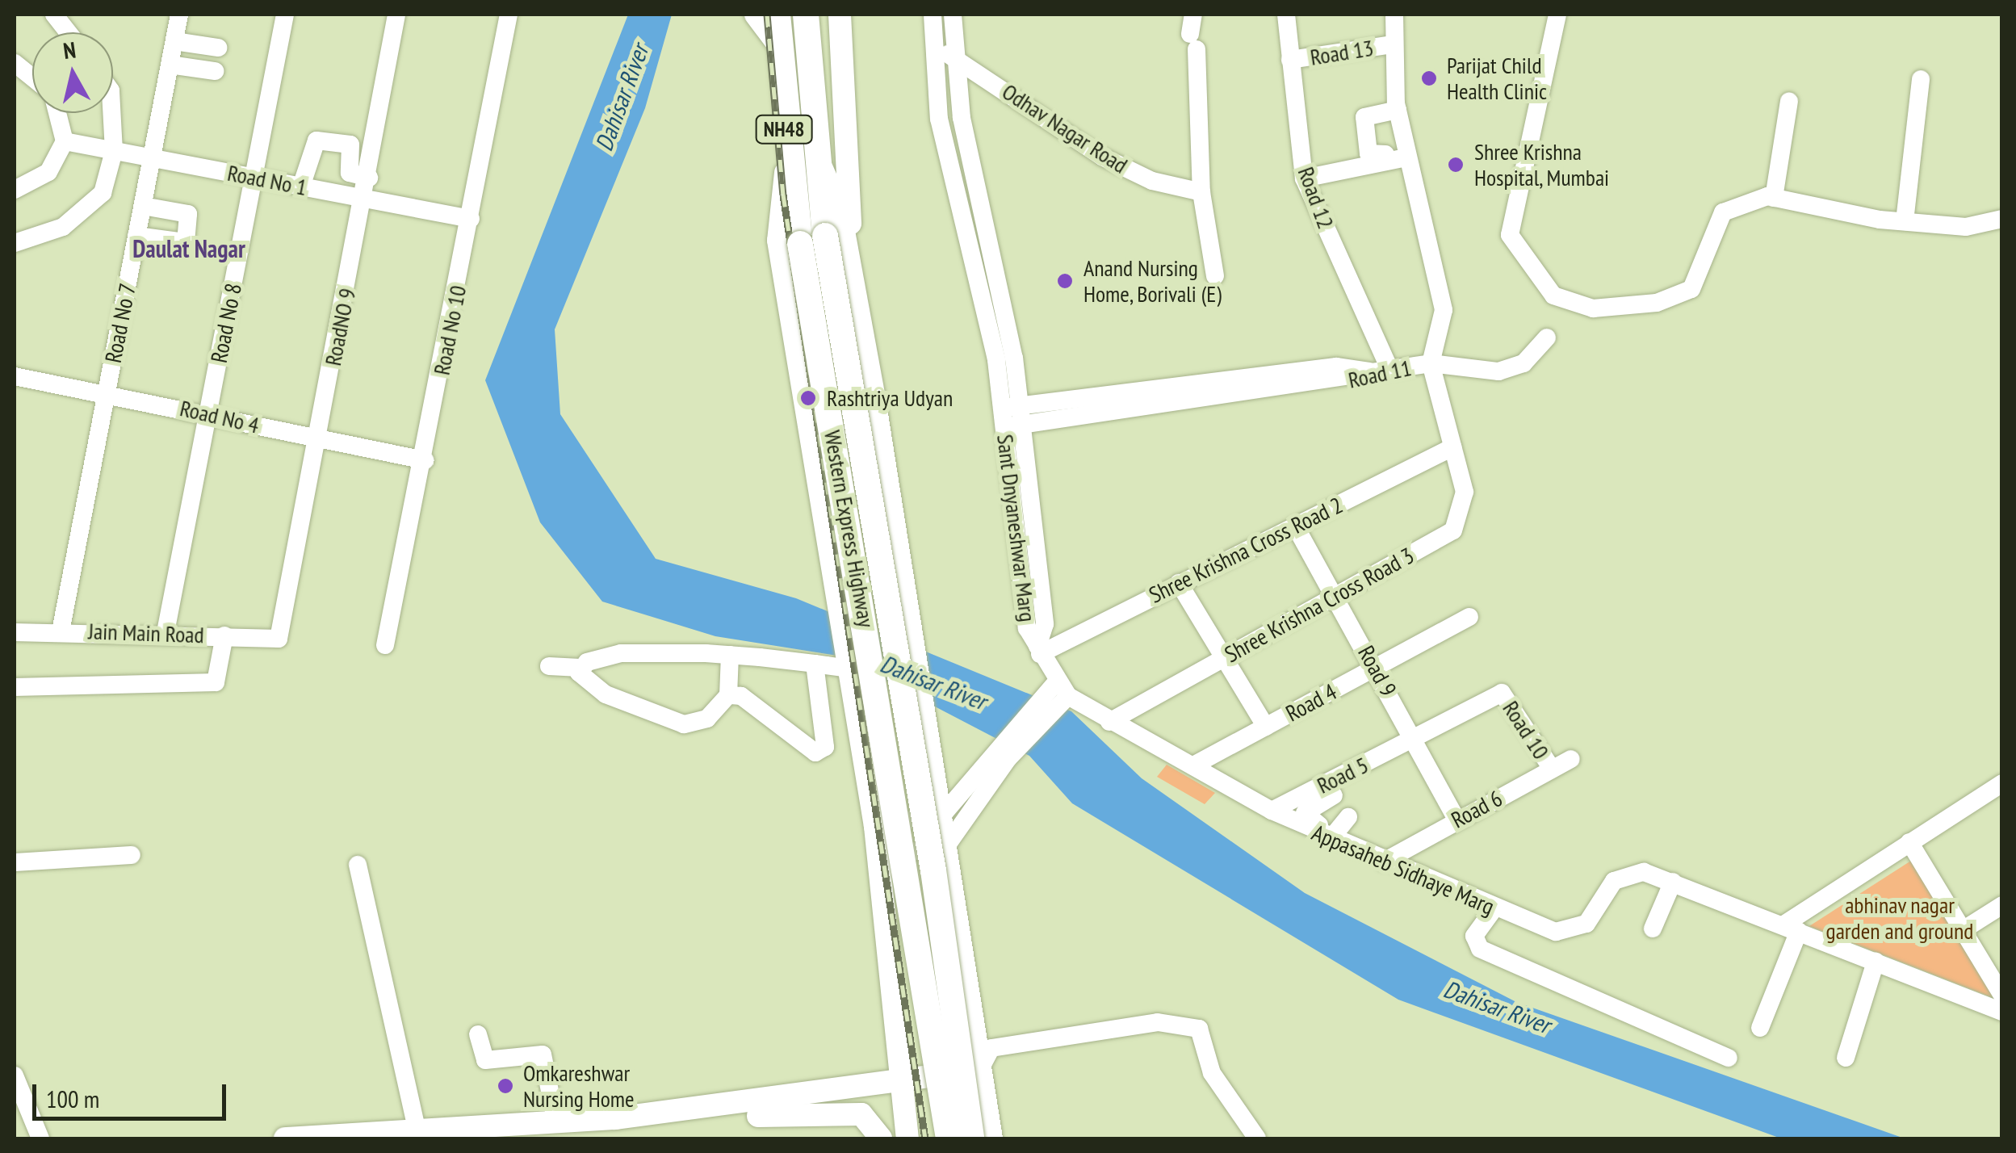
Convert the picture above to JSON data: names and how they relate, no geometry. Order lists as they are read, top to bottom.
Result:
{
  "streets": {
    "highway": ["NH48", "Western Express Highway"],
    "street": [
      "Road 13",
      "Odhav Nagar Road",
      "Road No 1",
      "Road 12",
      "Road No 7",
      "Road No 8",
      "RoadNO 9",
      "Road No 10",
      "Road 11",
      "Road No 4",
      "Sant Dnyaneshwar Marg",
      "Shree Krishna Cross Road 2",
      "Shree Krishna Cross Road 3",
      "Jain Main Road",
      "Road 9",
      "Road 4",
      "Road 10",
      "Road 5",
      "Road 6",
      "Appasaheb Sidhaye Marg"
    ]
  },
  "crossings": [
    ["Road 13", "Road 12"],
    ["Road 13", "Road 11"],
    ["Odhav Nagar Road", "Sant Dnyaneshwar Marg"],
    ["Road No 1", "Road No 7"],
    ["Road No 1", "Road No 8"],
    ["Road No 1", "RoadNO 9"],
    ["Road No 1", "Road No 10"],
    ["Road 12", "Road 11"],
    ["Road No 7", "Road No 4"],
    ["Road No 7", "Jain Main Road"],
    ["Road No 8", "Road No 4"],
    ["Road No 8", "Jain Main Road"],
    ["RoadNO 9", "Road No 4"],
    ["RoadNO 9", "Jain Main Road"],
    ["Road No 10", "Road No 4"],
    ["Road 11", "Sant Dnyaneshwar Marg"],
    ["Road 11", "Shree Krishna Cross Road 3"],
    ["Sant Dnyaneshwar Marg", "Shree Krishna Cross Road 2"],
    ["Shree Krishna Cross Road 2", "Shree Krishna Cross Road 3"],
    ["Shree Krishna Cross Road 2", "Road 9"],
    ["Shree Krishna Cross Road 3", "Road 9"],
    ["Shree Krishna Cross Road 3", "Appasaheb Sidhaye Marg"],
    ["Road 9", "Road 4"],
    ["Road 9", "Road 10"],
    ["Road 9", "Road 5"],
    ["Road 9", "Road 6"],
    ["Road 4", "Appasaheb Sidhaye Marg"],
    ["Road 10", "Road 5"],
    ["Road 10", "Road 6"],
    ["Road 5", "Appasaheb Sidhaye Marg"],
    ["Road 6", "Appasaheb Sidhaye Marg"]
  ],
  "districts": ["Daulat Nagar"],
  "water": ["Dahisar River"],
  "parks": ["abhinav nagar garden and ground"],
  "places": [
    "Parijat Child Health Clinic",
    "Shree Krishna Hospital, Mumbai",
    "Anand Nursing Home, Borivali (E)",
    "Rashtriya Udyan",
    "Omkareshwar Nursing Home"
  ],
  "scale_bar": "100 m",
  "north": "top"
}
